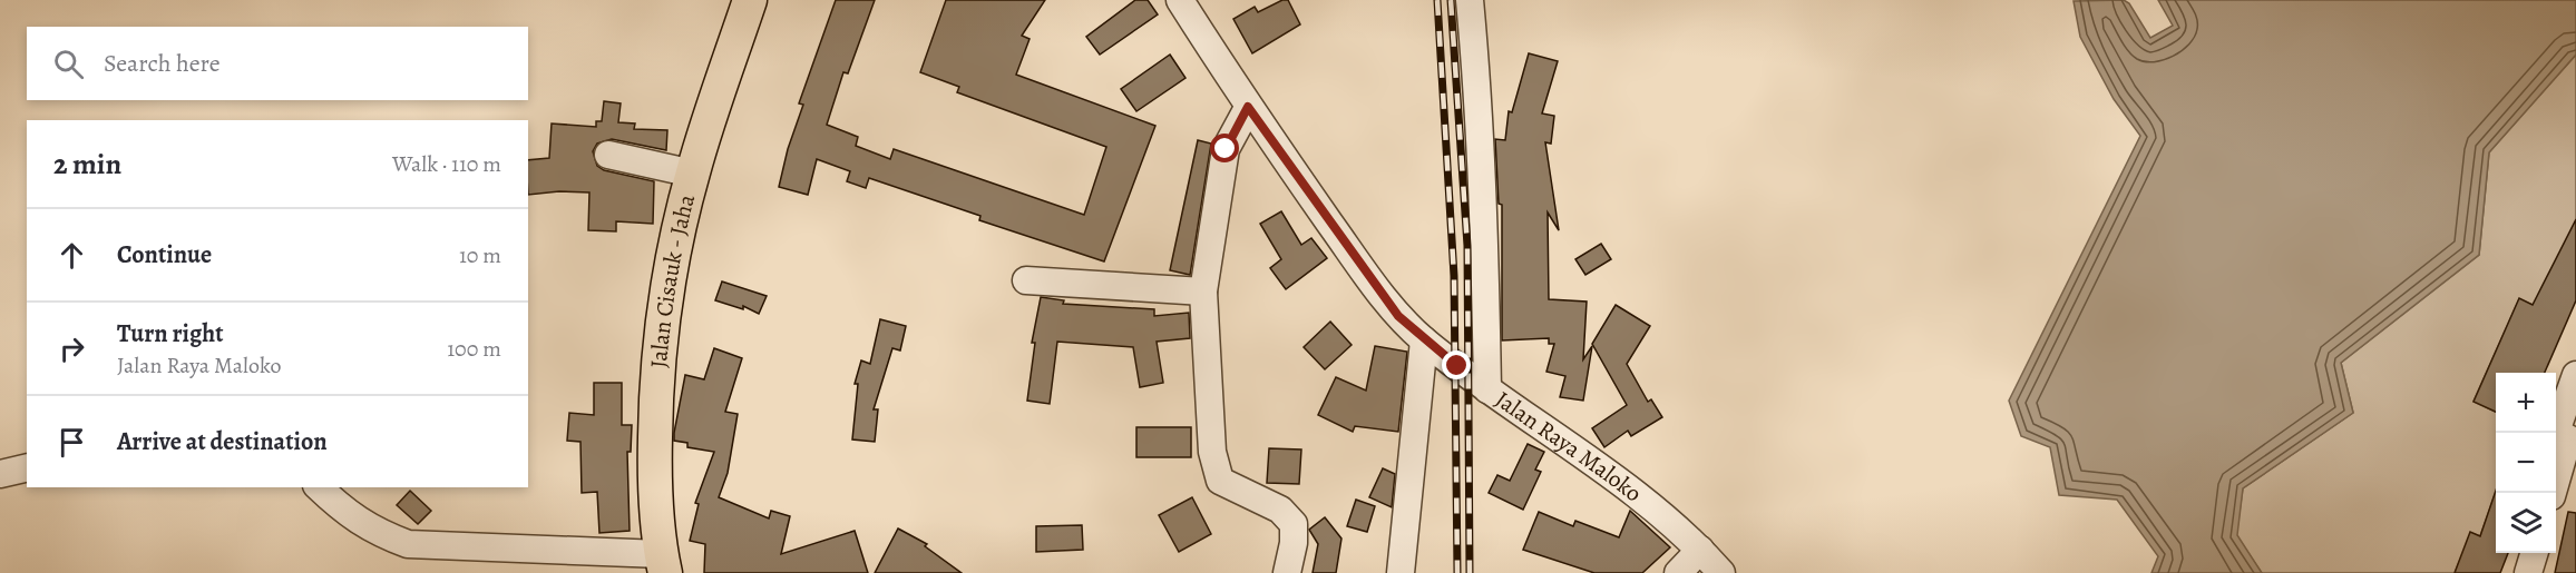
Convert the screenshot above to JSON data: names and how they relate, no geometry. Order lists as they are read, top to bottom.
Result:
{
  "streets": {
    "main road": ["Jalan Cisauk - Jaha"],
    "street": ["Jalan Raya Maloko"]
  },
  "page": {
    "search": "Search here",
    "heading": ["2 min", "Walk · 110 m"],
    "list": [
      ["Continue", "10 m"],
      ["Turn right", "Jalan Raya Maloko", "100 m"],
      "Arrive at destination"
    ],
    "map_buttons": ["+", "−"]
  }
}
